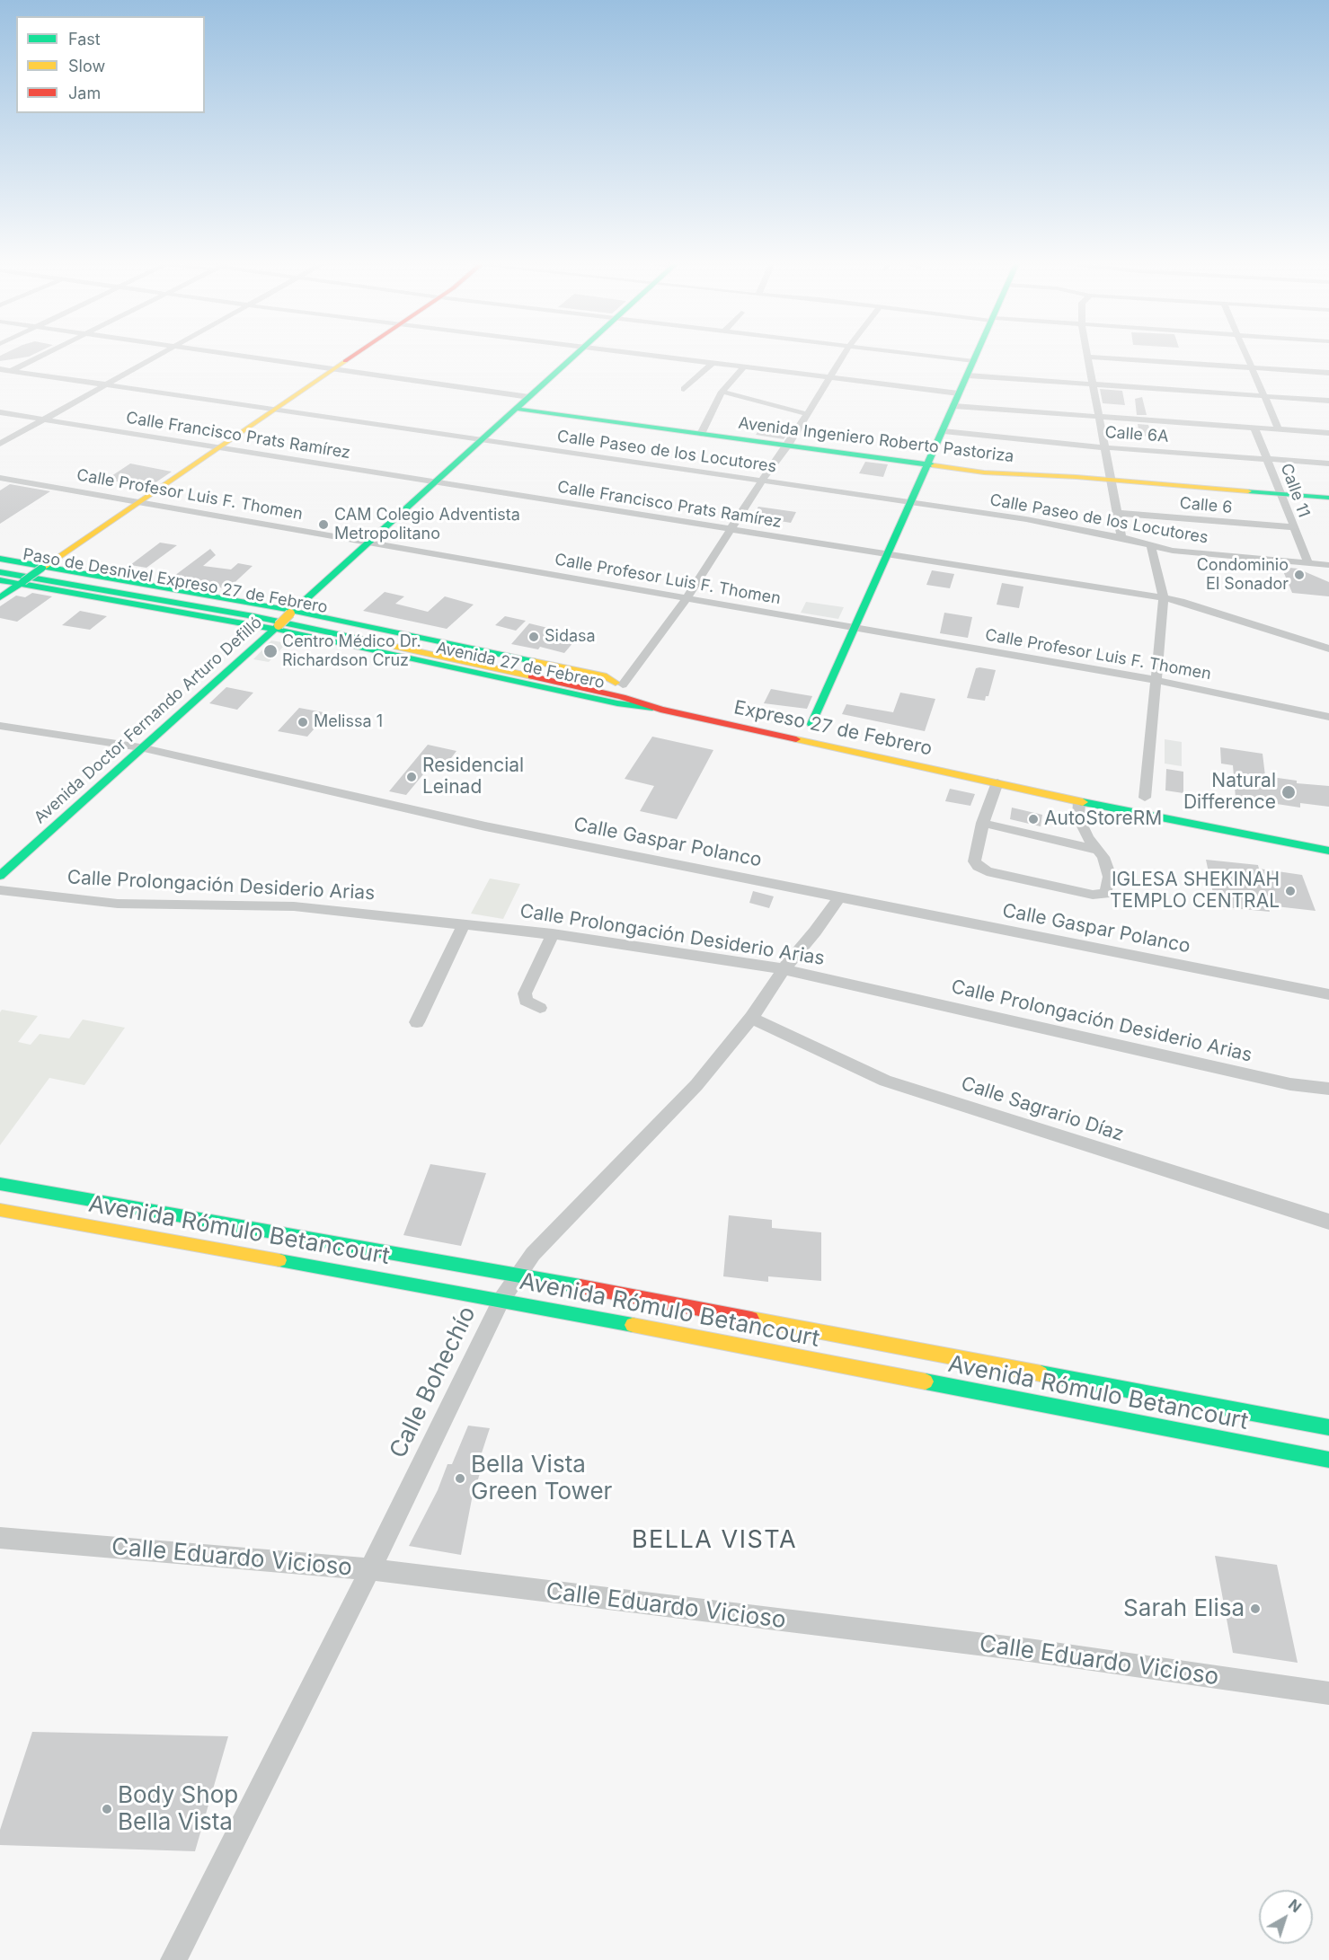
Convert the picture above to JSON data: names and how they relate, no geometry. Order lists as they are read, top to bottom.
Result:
{
  "streets": {
    "main road": [
      "Avenida Ingeniero Roberto Pastoriza",
      "Paso de Desnivel Expreso 27 de Febrero",
      "Avenida 27 de Febrero",
      "Avenida Doctor Fernando Arturo Defilló",
      "Expreso 27 de Febrero",
      "Avenida Rómulo Betancourt"
    ],
    "street": [
      "Calle 6A",
      "Calle Francisco Prats Ramírez",
      "Calle Paseo de los Locutores",
      "Calle 11",
      "Calle Profesor Luis F. Thomen",
      "Calle 6",
      "Calle Gaspar Polanco",
      "Calle Prolongación Desiderio Arias",
      "Calle Sagrario Díaz",
      "Calle Bohechío",
      "Calle Eduardo Vicioso"
    ]
  },
  "crossings": [
    ["Calle 6A", "Calle 11"],
    ["Calle Francisco Prats Ramírez", "Avenida Doctor Fernando Arturo Defilló"],
    ["Avenida Ingeniero Roberto Pastoriza", "Calle 11"],
    ["Avenida Ingeniero Roberto Pastoriza", "Avenida Doctor Fernando Arturo Defilló"],
    ["Calle Paseo de los Locutores", "Calle 11"],
    ["Calle Paseo de los Locutores", "Avenida Doctor Fernando Arturo Defilló"],
    ["Calle 11", "Calle 6"],
    ["Calle Profesor Luis F. Thomen", "Avenida Doctor Fernando Arturo Defilló"],
    ["Paso de Desnivel Expreso 27 de Febrero", "Avenida 27 de Febrero"],
    ["Paso de Desnivel Expreso 27 de Febrero", "Expreso 27 de Febrero"],
    ["Avenida 27 de Febrero", "Avenida Doctor Fernando Arturo Defilló"],
    ["Avenida 27 de Febrero", "Expreso 27 de Febrero"],
    ["Avenida Doctor Fernando Arturo Defilló", "Calle Gaspar Polanco"],
    ["Calle Gaspar Polanco", "Calle Bohechío"],
    ["Calle Prolongación Desiderio Arias", "Calle Bohechío"],
    ["Calle Sagrario Díaz", "Calle Bohechío"],
    ["Avenida Rómulo Betancourt", "Calle Bohechío"],
    ["Calle Bohechío", "Calle Eduardo Vicioso"]
  ],
  "districts": ["BELLA VISTA"],
  "places": [
    "CAM Colegio Adventista Metropolitano",
    "Condominio El Sonador",
    "Sidasa",
    "Centro Médico Dr. Richardson Cruz",
    "Melissa 1",
    "Residencial Leinad",
    "Natural Difference",
    "AutoStoreRM",
    "IGLESA SHEKINAH TEMPLO CENTRAL",
    "Bella Vista Green Tower",
    "Sarah Elisa",
    "Body Shop Bella Vista"
  ],
  "legend": ["Fast", "Slow", "Jam"],
  "north": "top right"
}
